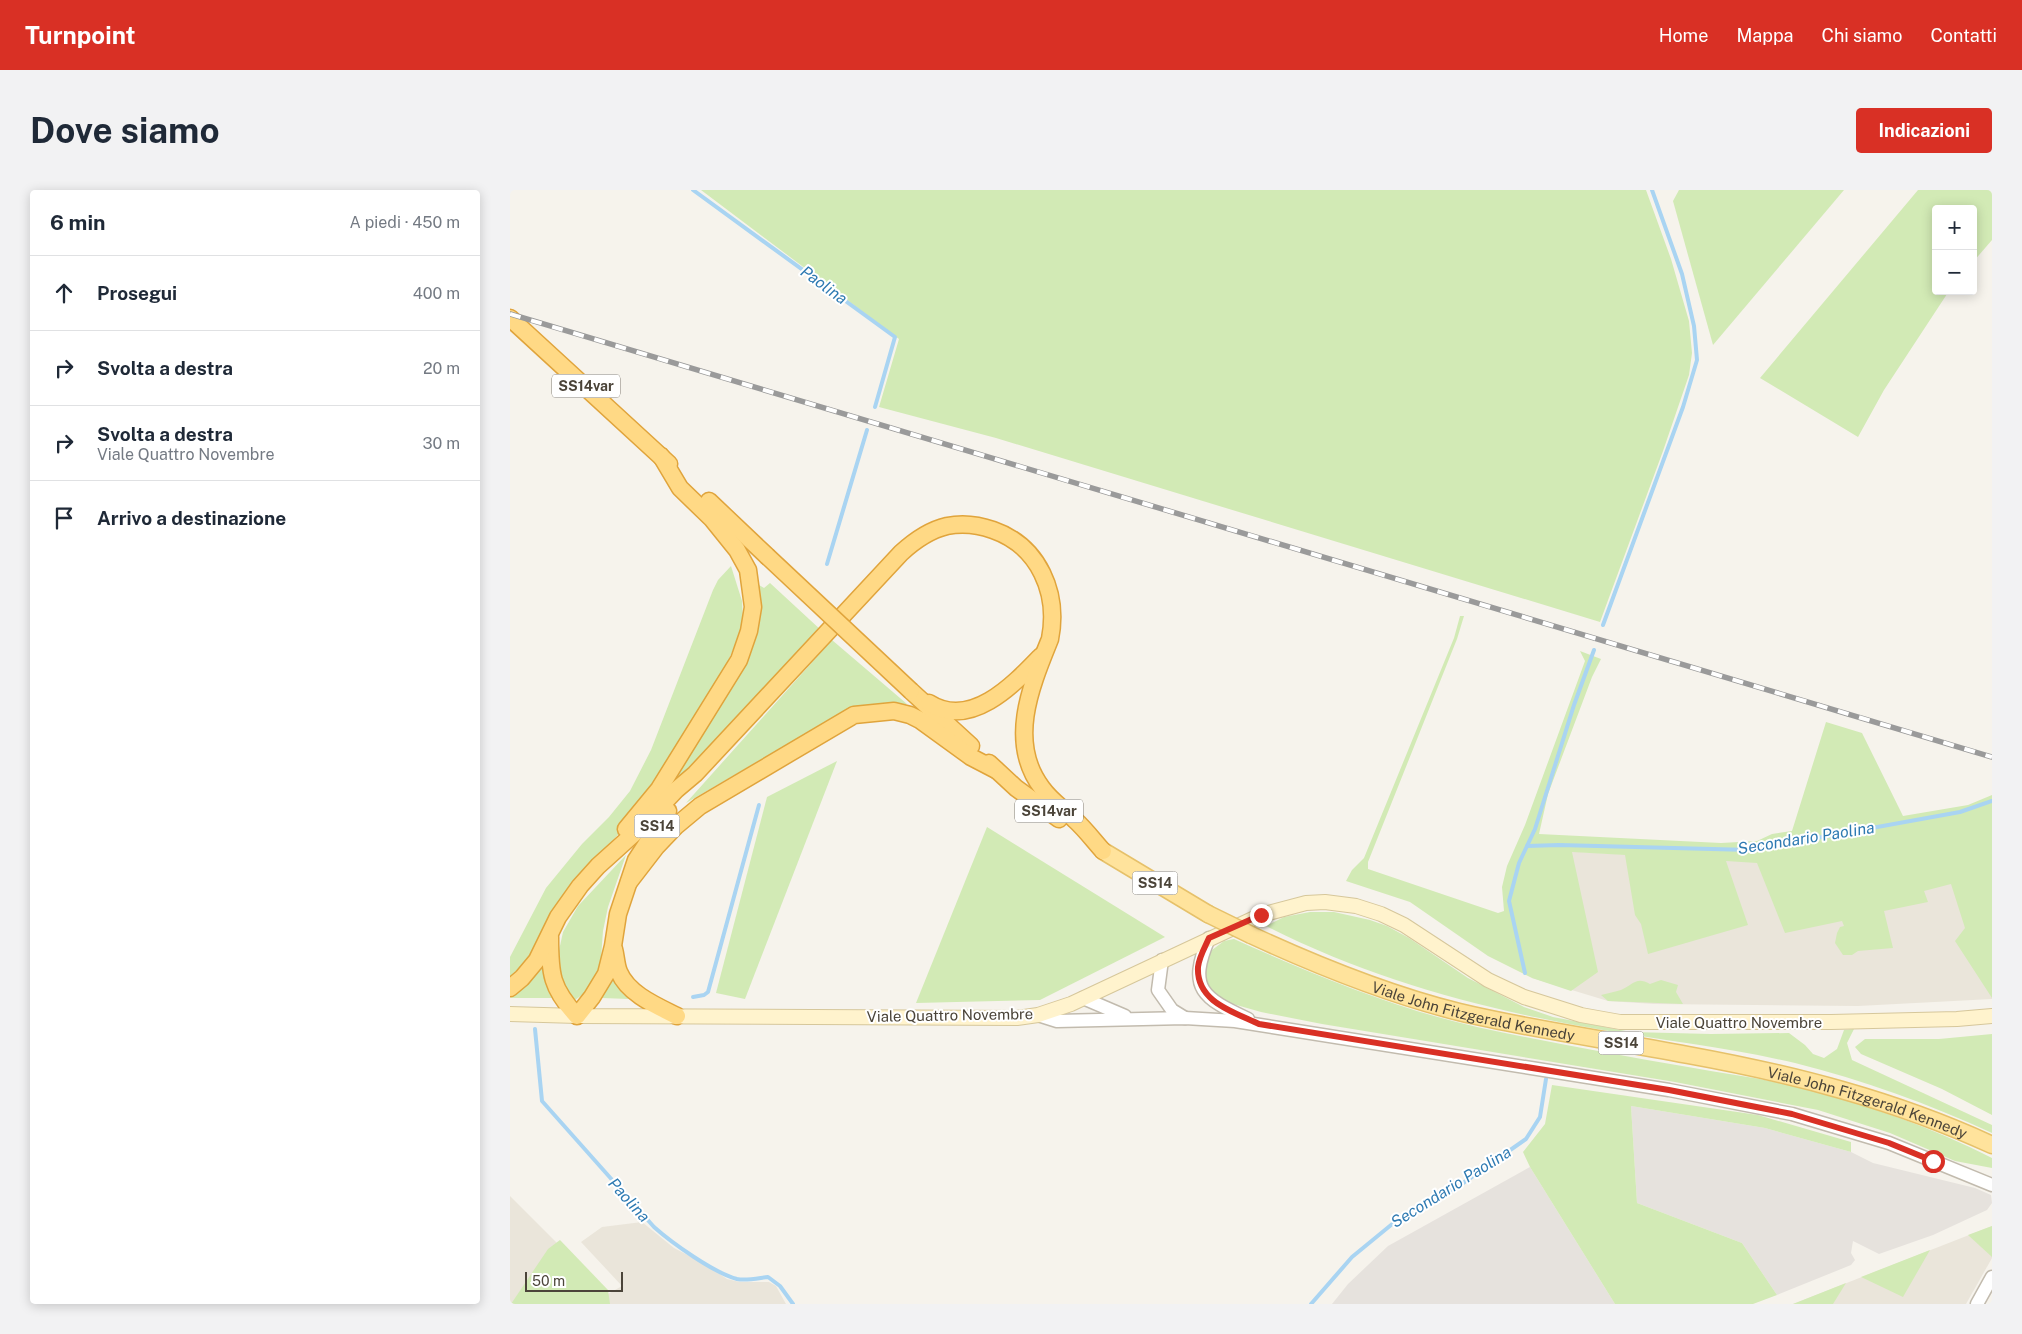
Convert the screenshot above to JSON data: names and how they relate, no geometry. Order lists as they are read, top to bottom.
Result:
{
  "streets": {
    "highway": ["SS14var", "SS14"],
    "main road": ["Viale John Fitzgerald Kennedy", "Viale Quattro Novembre"]
  },
  "crossings": [
    ["SS14var", "Viale John Fitzgerald Kennedy"]
  ],
  "water": ["Paolina", "Secondario Paolina"],
  "scale_bar": "50 m",
  "page": {
    "header": "Turnpoint",
    "nav": [
      "Home",
      "Mappa",
      "Chi siamo",
      "Contatti"
    ],
    "buttons": "Indicazioni",
    "title": "Dove siamo",
    "heading": ["6 min", "A piedi · 450 m"],
    "map_buttons": ["+", "−"],
    "list": [
      ["Prosegui", "400 m"],
      ["Svolta a destra", "20 m"],
      ["Svolta a destra", "Viale Quattro Novembre", "30 m"],
      "Arrivo a destinazione"
    ],
    "scale": "50 m"
  }
}
